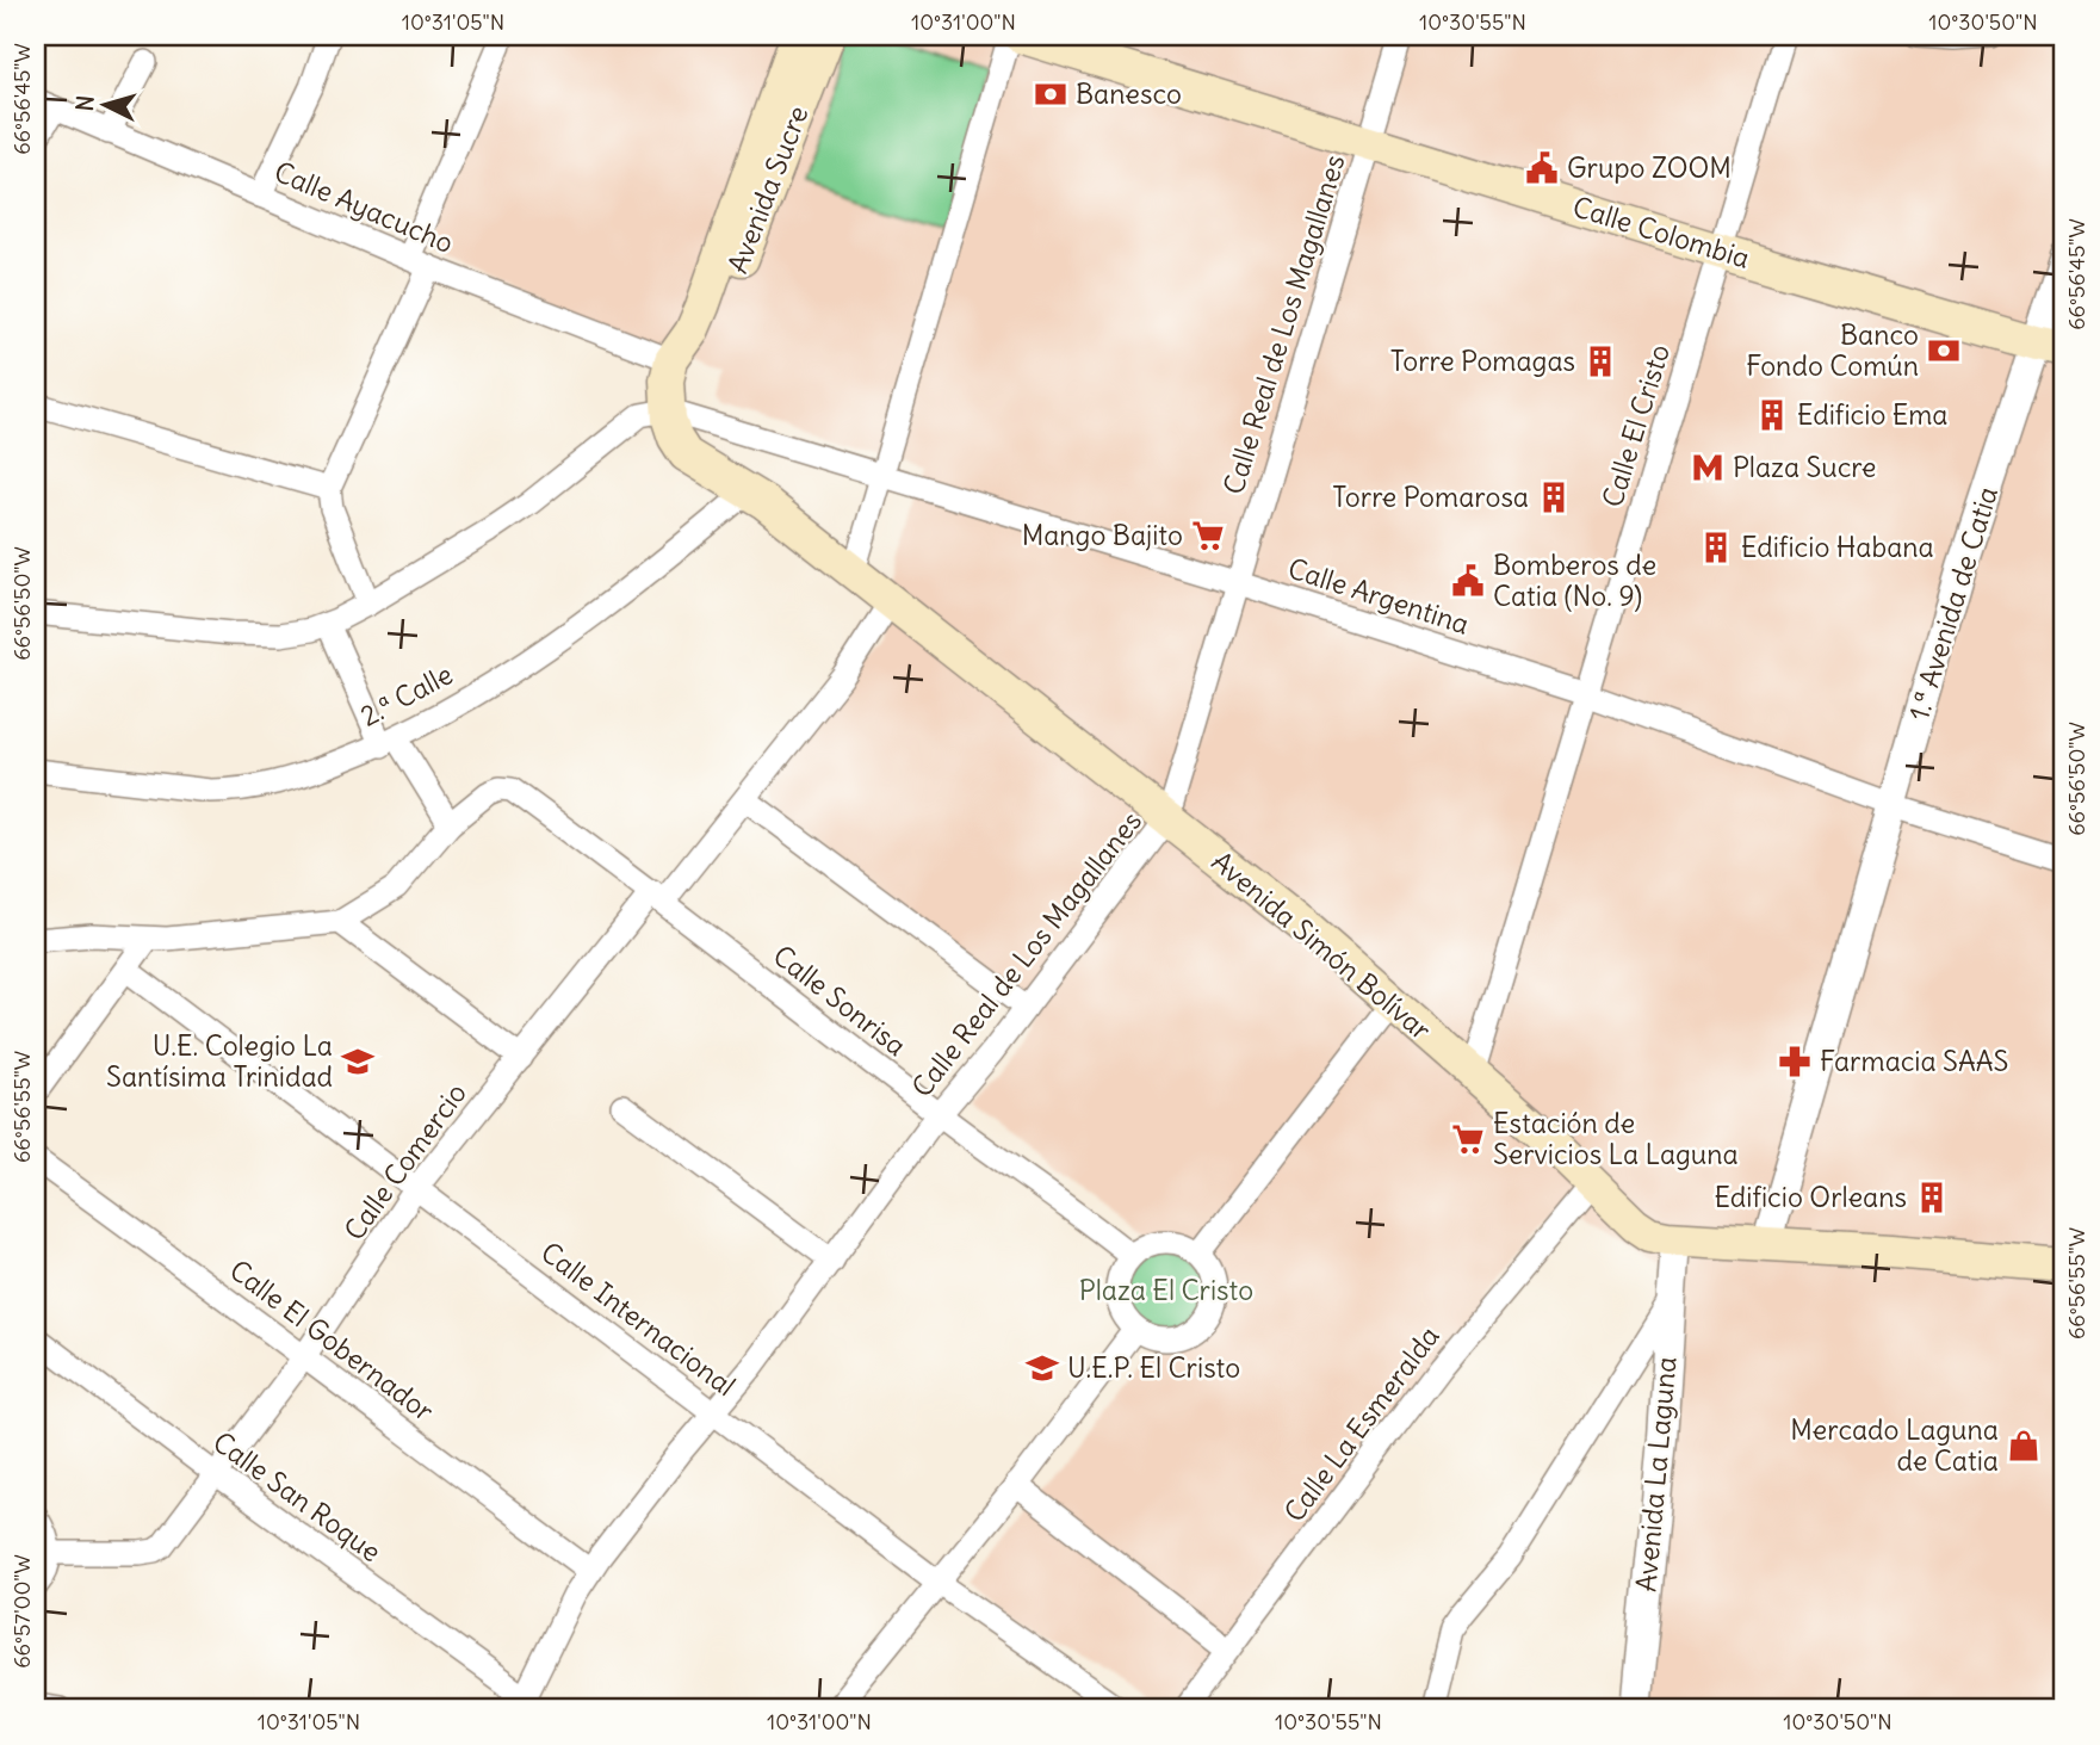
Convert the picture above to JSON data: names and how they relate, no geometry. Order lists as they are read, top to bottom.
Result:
{
  "streets": {
    "main road": ["Avenida Sucre", "Calle Colombia", "Avenida Simón Bolívar"],
    "street": [
      "Calle Ayacucho",
      "Calle Real de Los Magallanes",
      "Calle El Cristo",
      "Calle Argentina",
      "1.ª Avenida de Catia",
      "2.ª Calle",
      "Calle Sonrisa",
      "Calle Comercio",
      "Calle Internacional",
      "Calle El Gobernador",
      "Calle La Esmeralda",
      "Avenida La Laguna",
      "Calle San Roque"
    ]
  },
  "crossings": [
    ["Avenida Sucre", "Calle Ayacucho"],
    ["Avenida Sucre", "Calle Argentina"],
    ["Avenida Sucre", "Avenida Simón Bolívar"],
    ["Calle Colombia", "Calle Real de Los Magallanes"],
    ["Calle Colombia", "Calle El Cristo"],
    ["Calle Colombia", "1.ª Avenida de Catia"],
    ["Calle Real de Los Magallanes", "Calle Argentina"],
    ["Calle Real de Los Magallanes", "Avenida Simón Bolívar"],
    ["Calle Real de Los Magallanes", "Calle Sonrisa"],
    ["Calle Real de Los Magallanes", "Calle Internacional"],
    ["Calle Real de Los Magallanes", "Calle El Gobernador"],
    ["Calle Real de Los Magallanes", "Calle San Roque"],
    ["Calle El Cristo", "Calle Argentina"],
    ["Calle El Cristo", "Avenida Simón Bolívar"],
    ["Calle Argentina", "1.ª Avenida de Catia"],
    ["Calle Argentina", "Avenida Simón Bolívar"],
    ["1.ª Avenida de Catia", "Avenida Simón Bolívar"],
    ["2.ª Calle", "Avenida Simón Bolívar"],
    ["Avenida Simón Bolívar", "Calle Comercio"],
    ["Avenida Simón Bolívar", "Calle La Esmeralda"],
    ["Avenida Simón Bolívar", "Avenida La Laguna"],
    ["Calle Sonrisa", "Calle Comercio"],
    ["Calle Comercio", "Calle Internacional"],
    ["Calle Comercio", "Calle El Gobernador"],
    ["Calle Comercio", "Calle San Roque"]
  ],
  "parks": ["Plaza El Cristo"],
  "places": {
    "bank": ["Banesco", "Banco Fondo Común"],
    "public building": ["Grupo ZOOM", "Bomberos de Catia (No. 9)"],
    "building": [
      "Torre Pomagas",
      "Edificio Ema",
      "Torre Pomarosa",
      "Edificio Habana",
      "Edificio Orleans"
    ],
    "metro station": ["Plaza Sucre"],
    "supermarket": ["Mango Bajito", "Estación de Servicios La Laguna"],
    "school or university": ["U.E. Colegio La Santísima Trinidad", "U.E.P. El Cristo"],
    "pharmacy": ["Farmacia SAAS"],
    "shop": ["Mercado Laguna de Catia"]
  },
  "north": "left",
  "coordinates": [
    "10°31'05\"N",
    "10°31'00\"N",
    "10°30'55\"N",
    "10°30'50\"N",
    "66°56'45\"W",
    "66°56'50\"W",
    "66°56'55\"W",
    "66°57'00\"W"
  ]
}
